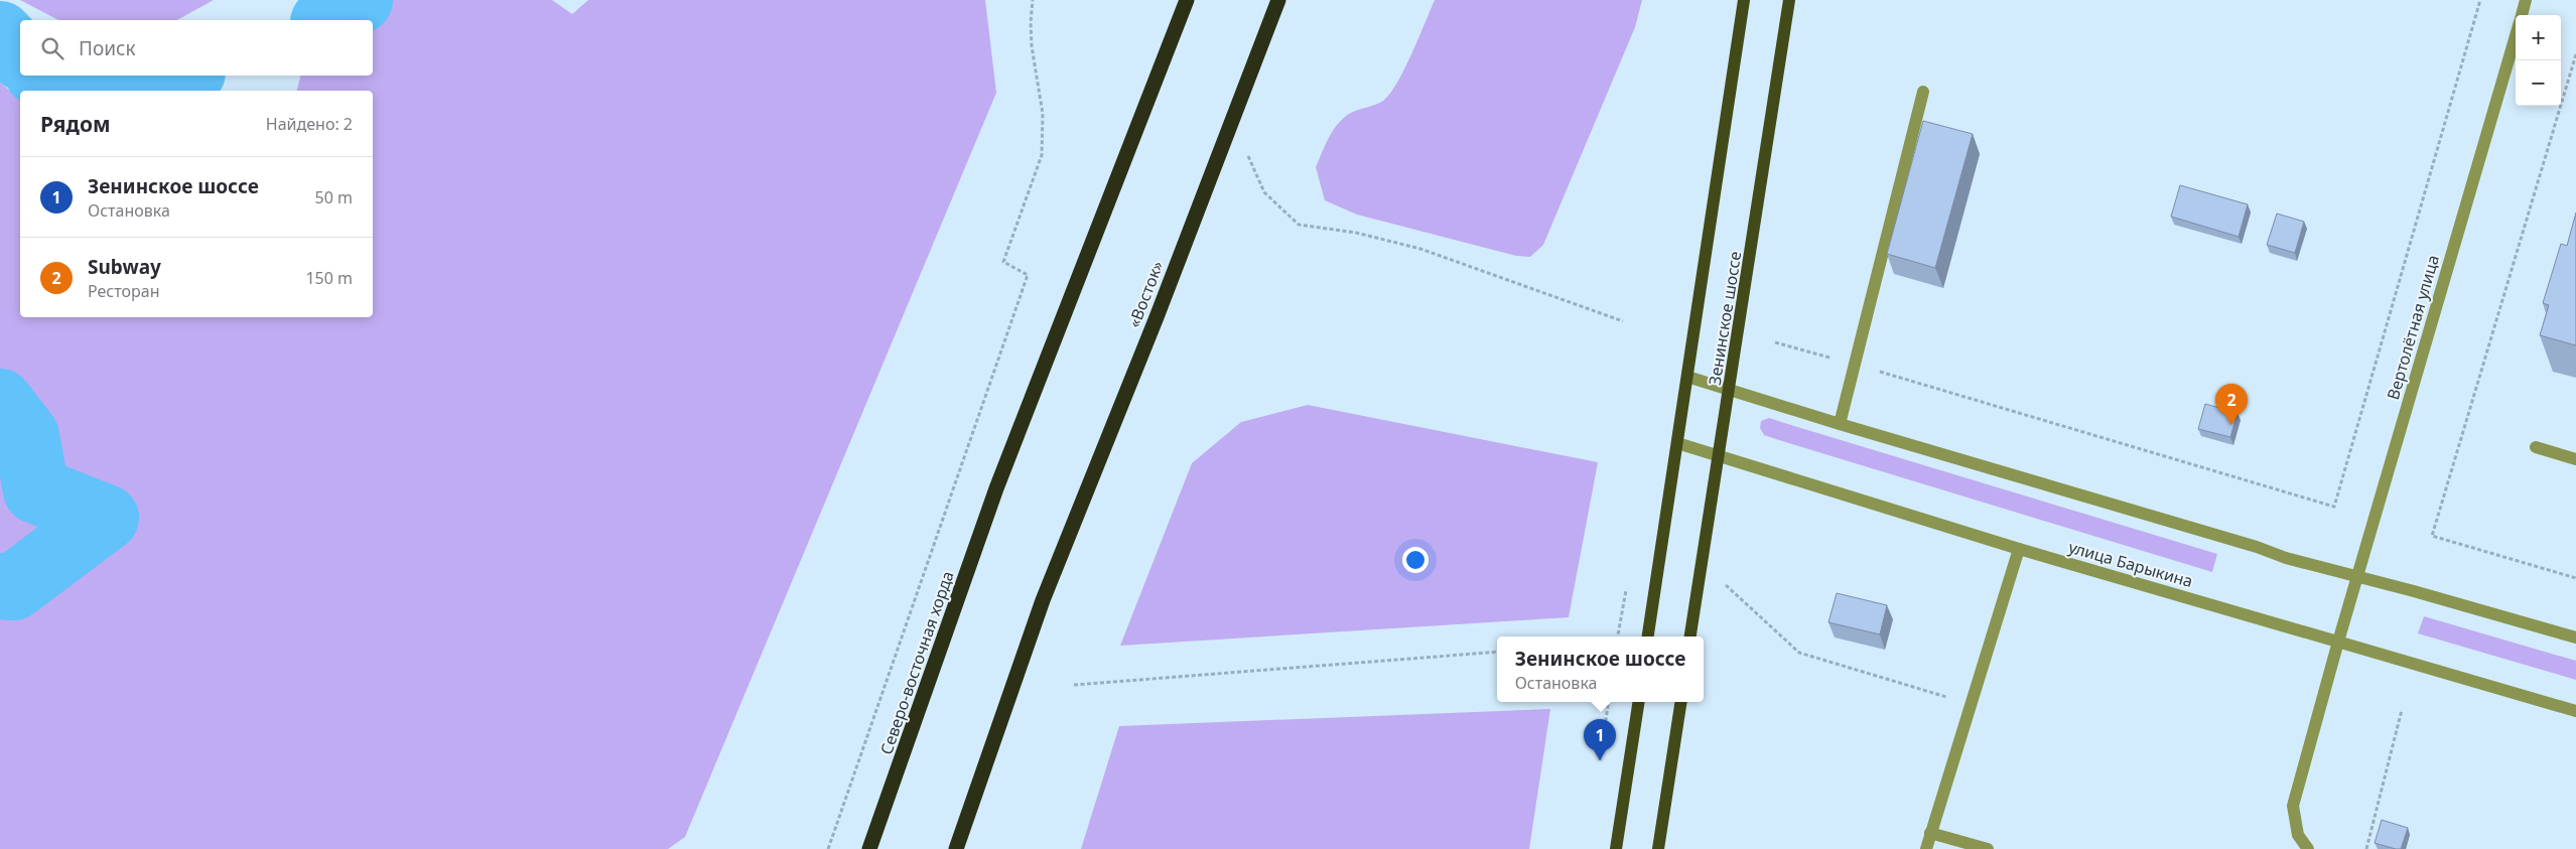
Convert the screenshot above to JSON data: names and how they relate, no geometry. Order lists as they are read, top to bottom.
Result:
{
  "streets": {
    "highway": ["«Восток»", "Северо-восточная хорда"],
    "main road": ["Зенинское шоссе"],
    "street": ["Вертолётная улица", "улица Барыкина"]
  },
  "crossings": [
    ["Зенинское шоссе", "улица Барыкина"],
    ["Вертолётная улица", "улица Барыкина"]
  ],
  "page": {
    "map_buttons": ["+", "−"],
    "search": "Поиск",
    "heading": ["Рядом", "Найдено: 2"],
    "list": [
      {
        "mark": "1",
        "name": "Зенинское шоссе",
        "note": "Остановка",
        "value": "50 m"
      },
      {
        "mark": "2",
        "name": "Subway",
        "note": "Ресторан",
        "value": "150 m"
      }
    ],
    "pins": ["2", "1"],
    "popup": ["Зенинское шоссе", "Остановка"]
  }
}
